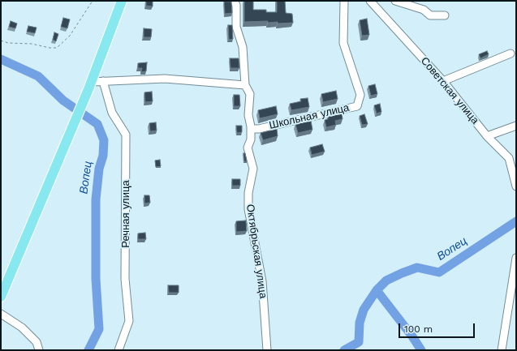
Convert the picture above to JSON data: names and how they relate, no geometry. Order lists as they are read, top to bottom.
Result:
{
  "streets": {
    "street": [
      "Советская улица",
      "Школьная улица",
      "Речная улица",
      "Октябрьская улица"
    ]
  },
  "crossings": [
    ["Школьная улица", "Октябрьская улица"]
  ],
  "water": ["Вопец"],
  "scale_bar": "100 m"
}
